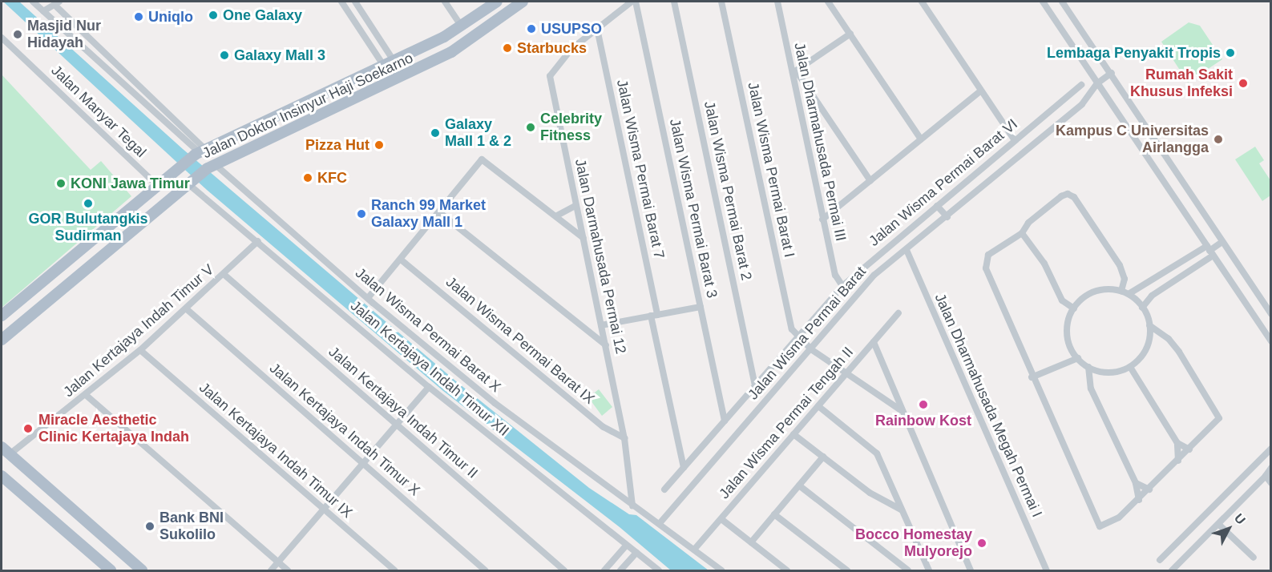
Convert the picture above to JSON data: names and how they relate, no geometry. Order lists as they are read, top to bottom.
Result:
{
  "streets": {
    "main road": ["Jalan Doktor Insinyur Haji Soekarno"],
    "street": [
      "Jalan Manyar Tegal",
      "Jalan Dharmahusada Permai III",
      "Jalan Wisma Permai Barat 7",
      "Jalan Wisma Permai Barat I",
      "Jalan Wisma Permai Barat VI",
      "Jalan Wisma Permai Barat 2",
      "Jalan Wisma Permai Barat 3",
      "Jalan Darmahusada Permai 12",
      "Jalan Wisma Permai Barat X",
      "Jalan Kertajaya Indah Timur V",
      "Jalan Wisma Permai Barat",
      "Jalan Wisma Permai Barat IX",
      "Jalan Kertajaya Indah Timur XII",
      "Jalan Dharmahusada Megah Permai I",
      "Jalan Kertajaya Indah Timur II",
      "Jalan Wisma Permai Tengah II",
      "Jalan Kertajaya Indah Timur X",
      "Jalan Kertajaya Indah Timur IX"
    ]
  },
  "crossings": [
    ["Jalan Doktor Insinyur Haji Soekarno", "Jalan Manyar Tegal"],
    ["Jalan Doktor Insinyur Haji Soekarno", "Jalan Wisma Permai Barat X"],
    ["Jalan Doktor Insinyur Haji Soekarno", "Jalan Kertajaya Indah Timur XII"],
    ["Jalan Dharmahusada Permai III", "Jalan Wisma Permai Barat VI"],
    ["Jalan Wisma Permai Barat 7", "Jalan Darmahusada Permai 12"],
    ["Jalan Wisma Permai Barat I", "Jalan Wisma Permai Barat VI"],
    ["Jalan Darmahusada Permai 12", "Jalan Wisma Permai Barat X"],
    ["Jalan Darmahusada Permai 12", "Jalan Wisma Permai Barat IX"],
    ["Jalan Wisma Permai Barat X", "Jalan Wisma Permai Barat"],
    ["Jalan Wisma Permai Barat X", "Jalan Wisma Permai Tengah II"],
    ["Jalan Kertajaya Indah Timur V", "Jalan Kertajaya Indah Timur XII"],
    ["Jalan Kertajaya Indah Timur V", "Jalan Kertajaya Indah Timur II"],
    ["Jalan Kertajaya Indah Timur V", "Jalan Kertajaya Indah Timur X"],
    ["Jalan Kertajaya Indah Timur V", "Jalan Kertajaya Indah Timur IX"],
    ["Jalan Wisma Permai Barat", "Jalan Dharmahusada Megah Permai I"]
  ],
  "places": [
    "One Galaxy",
    "Uniqlo",
    "USUPSO",
    "Masjid Nur Hidayah",
    "Starbucks",
    "Lembaga Penyakit Tropis",
    "Galaxy Mall 3",
    "Rumah Sakit Khusus Infeksi",
    "Celebrity Fitness",
    "Galaxy Mall 1 & 2",
    "Kampus C Universitas Airlangga",
    "Pizza Hut",
    "KFC",
    "KONI Jawa Timur",
    "GOR Bulutangkis Sudirman",
    "Ranch 99 Market Galaxy Mall 1",
    "Rainbow Kost",
    "Miracle Aesthetic Clinic Kertajaya Indah",
    "Bank BNI Sukolilo",
    "Bocco Homestay Mulyorejo"
  ],
  "north": "top right"
}
